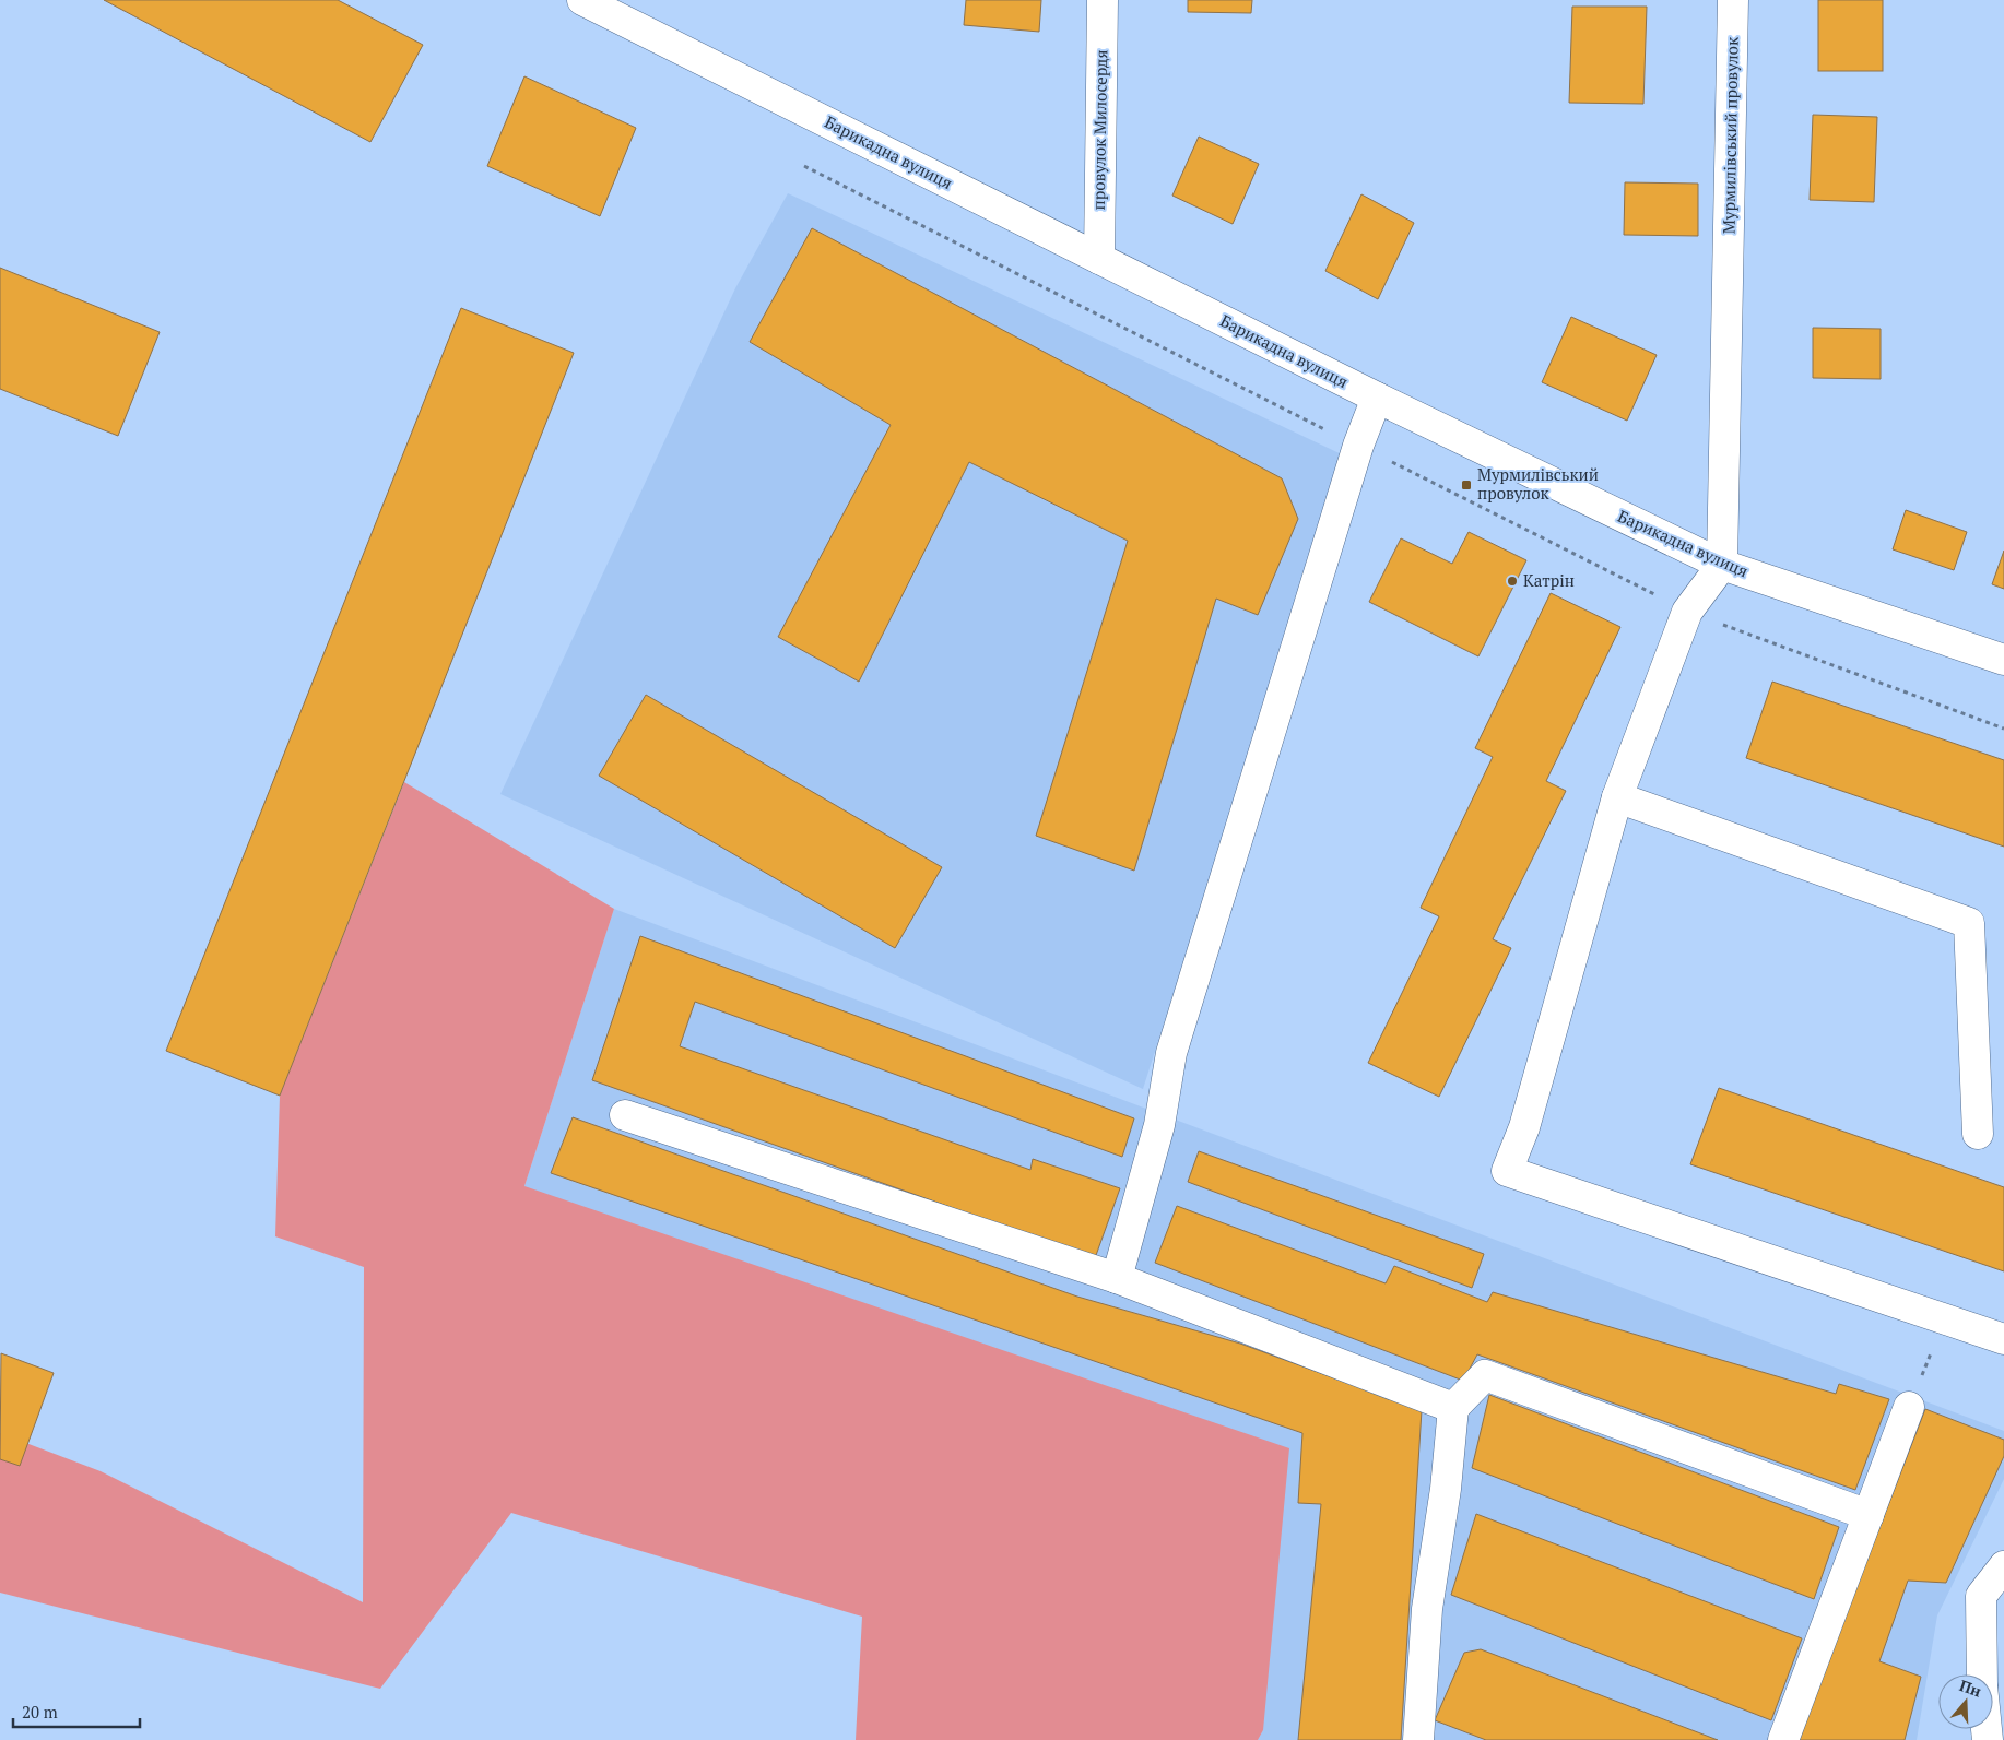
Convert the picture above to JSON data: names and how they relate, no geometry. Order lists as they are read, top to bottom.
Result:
{
  "streets": {
    "street": ["провулок Милосердя", "Мурмилівський провулок", "Барикадна вулиця"]
  },
  "crossings": [
    ["провулок Милосердя", "Барикадна вулиця"],
    ["Мурмилівський провулок", "Барикадна вулиця"]
  ],
  "places": {
    "transit": ["Мурмилівський провулок"],
    "other": ["Катрін"]
  },
  "scale_bar": "20 m",
  "north": "top"
}
